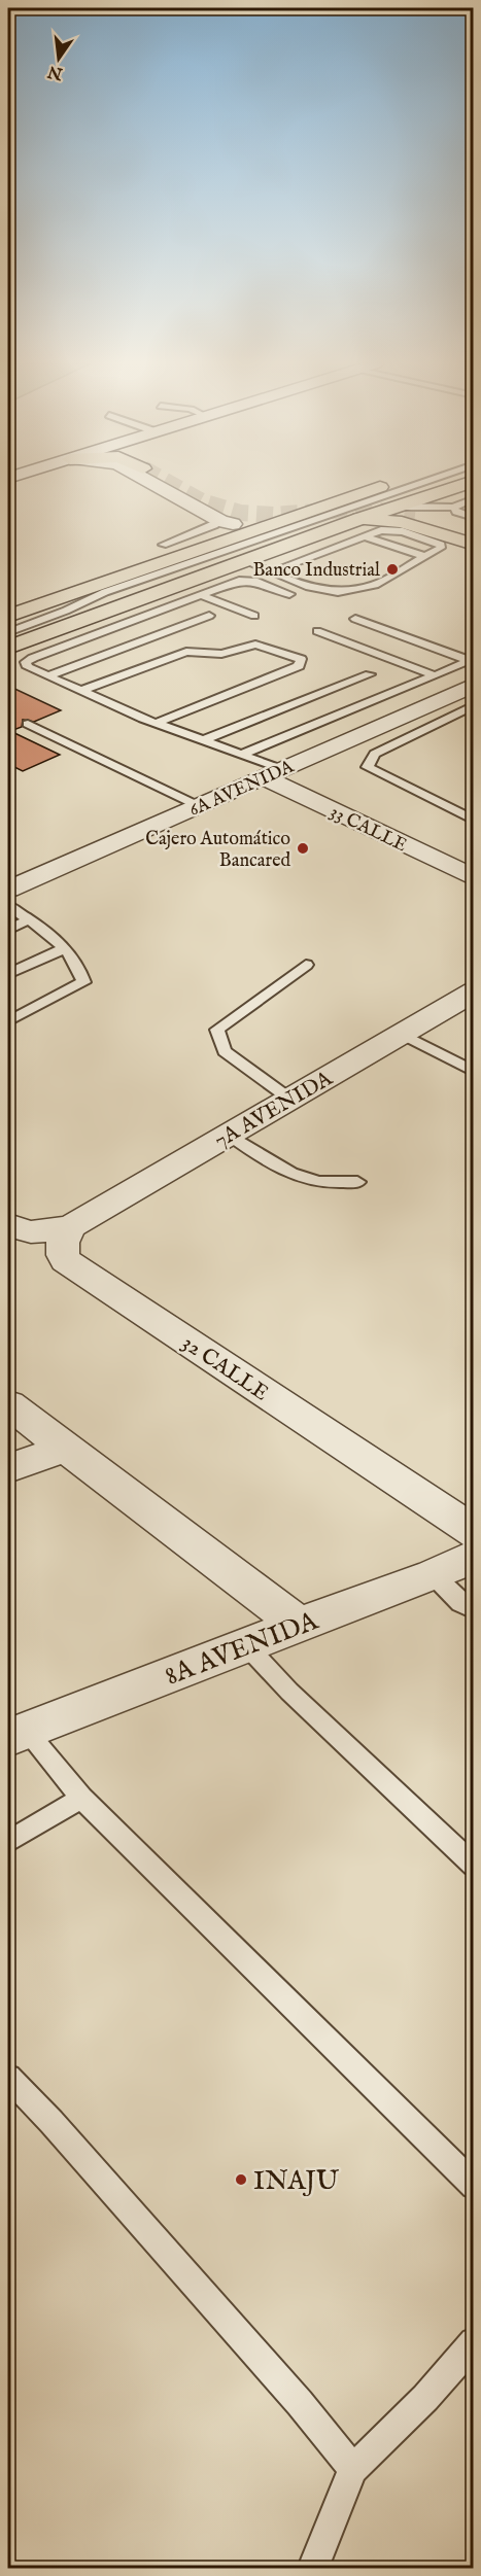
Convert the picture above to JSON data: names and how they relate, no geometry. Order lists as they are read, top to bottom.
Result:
{
  "streets": {
    "street": [
      "6A AVENIDA",
      "33 CALLE",
      "7A AVENIDA",
      "32 CALLE",
      "8A AVENIDA"
    ]
  },
  "crossings": [
    ["6A AVENIDA", "33 CALLE"],
    ["7A AVENIDA", "32 CALLE"]
  ],
  "places": ["Banco Industrial", "Cajero Automático Bancared", "INAJU"],
  "north": "bottom"
}
